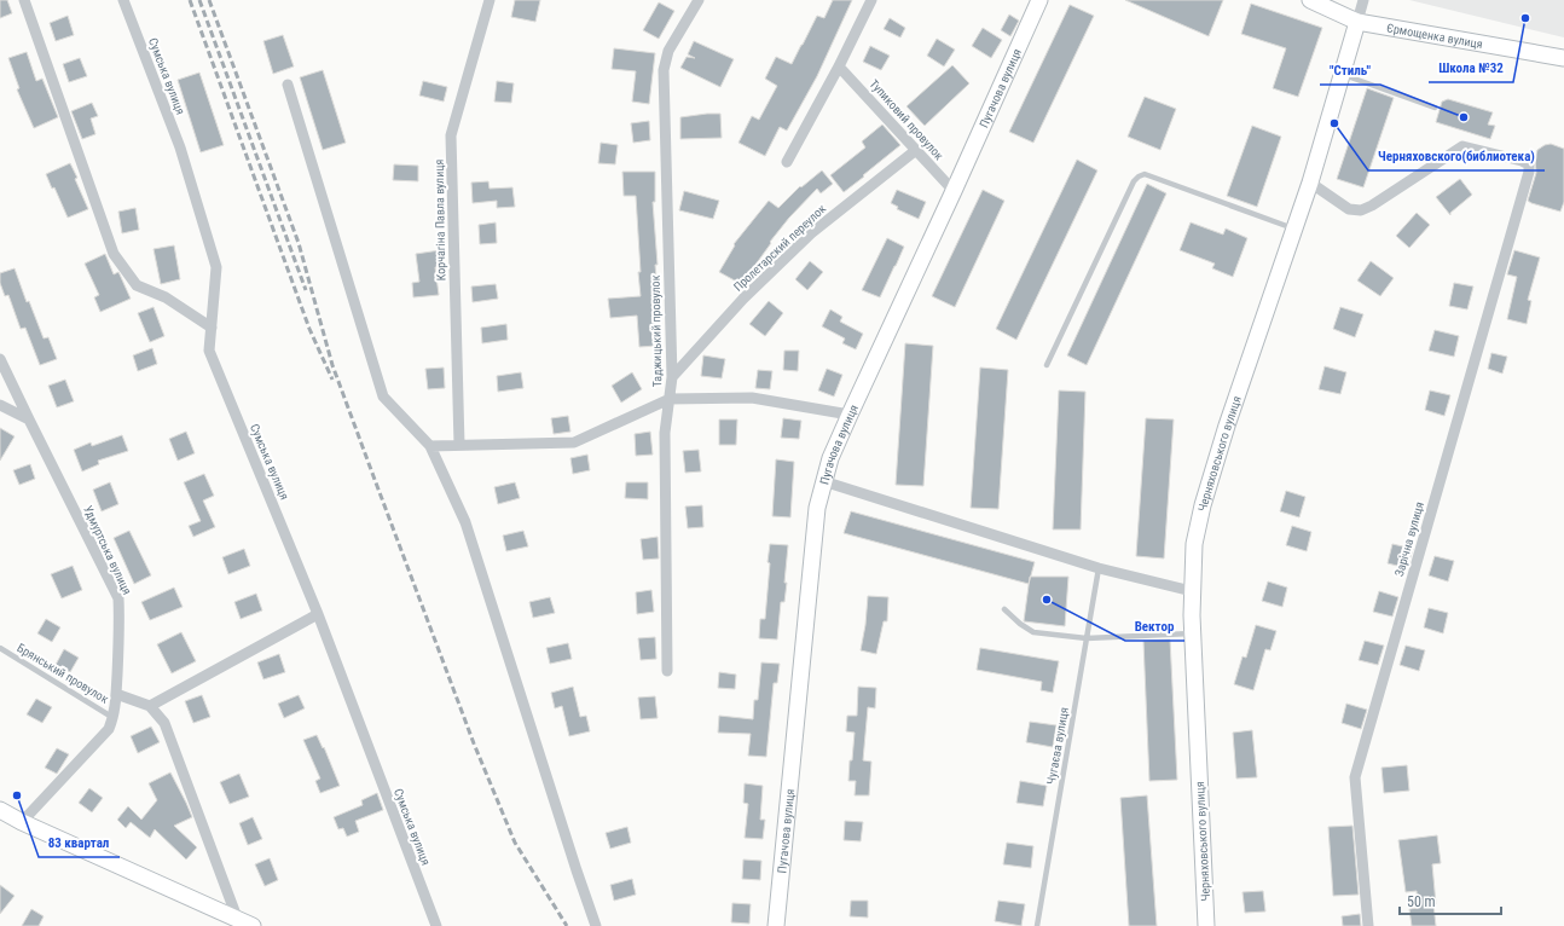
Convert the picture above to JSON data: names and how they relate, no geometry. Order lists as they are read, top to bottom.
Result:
{
  "streets": {
    "street": [
      "Єрмощенка вулиця",
      "Сумська вулиця",
      "Пугачова вулиця",
      "Тупиковий провулок",
      "Корчагіна Павла вулиця",
      "Пролетарский переулок",
      "Таджицький провулок",
      "Черняховського вулиця",
      "Зарічна вулиця",
      "Удмуртська вулиця"
    ],
    "lane": ["Брянський провулок", "Чугаєва вулиця"]
  },
  "crossings": [
    ["Єрмощенка вулиця", "Черняховського вулиця"],
    ["Пугачова вулиця", "Тупиковий провулок"],
    ["Тупиковий провулок", "Пролетарский переулок"],
    ["Пролетарский переулок", "Таджицький провулок"],
    ["Черняховського вулиця", "Зарічна вулиця"],
    ["Удмуртська вулиця", "Брянський провулок"]
  ],
  "places": [
    "Школа №32",
    "\"Стиль\"",
    "Черняховского(библиотека)",
    "Вектор",
    "83 квартал"
  ],
  "scale_bar": "50 m"
}
